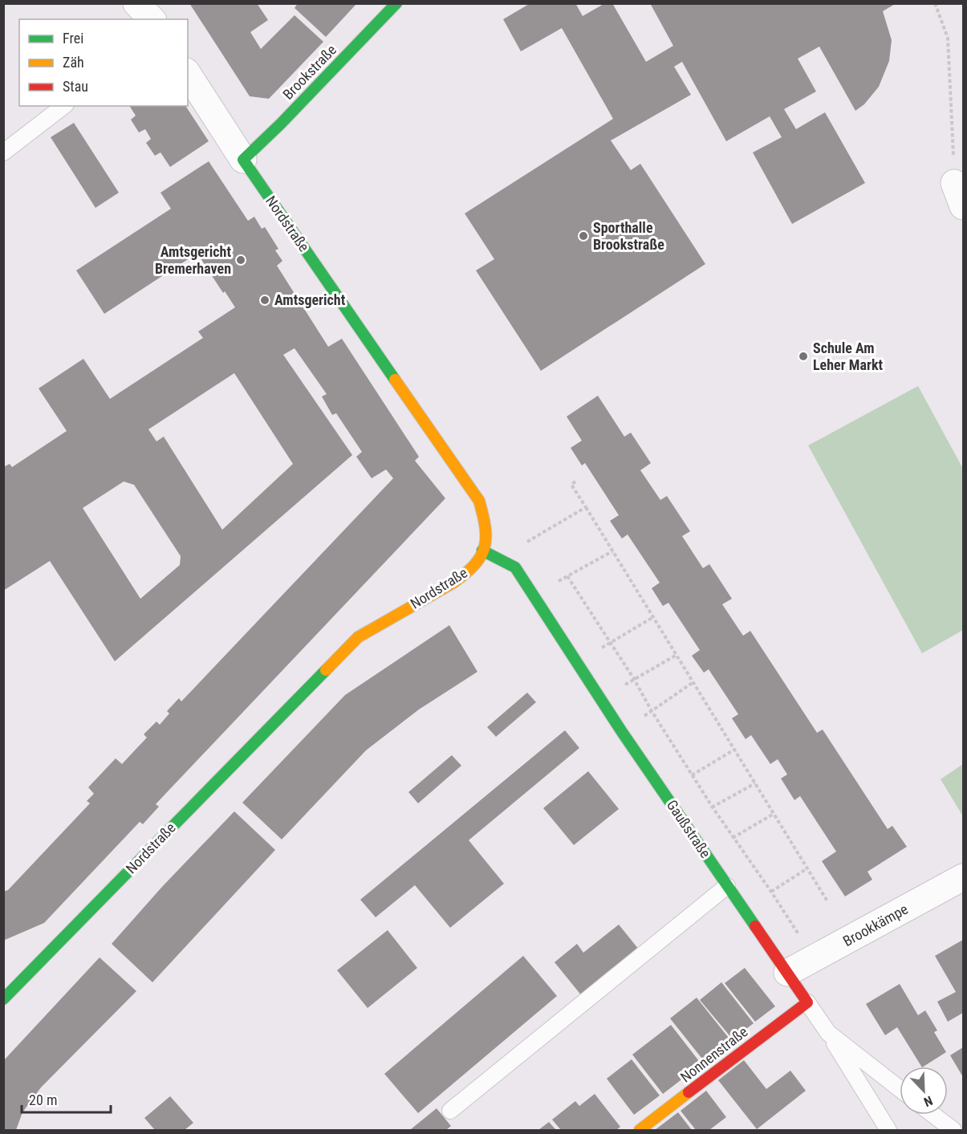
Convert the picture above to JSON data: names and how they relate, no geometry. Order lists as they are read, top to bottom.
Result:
{
  "streets": {
    "street": [
      "Brookstraße",
      "Nordstraße",
      "Gaußstraße",
      "Brookkämpe",
      "Nonnenstraße"
    ]
  },
  "crossings": [
    ["Brookstraße", "Nordstraße"],
    ["Nordstraße", "Gaußstraße"],
    ["Gaußstraße", "Brookkämpe"],
    ["Gaußstraße", "Nonnenstraße"]
  ],
  "places": [
    "Sporthalle Brookstraße",
    "Amtsgericht Bremerhaven",
    "Amtsgericht",
    "Schule Am Leher Markt"
  ],
  "legend": ["Frei", "Zäh", "Stau"],
  "scale_bar": "20 m",
  "north": "bottom right"
}
